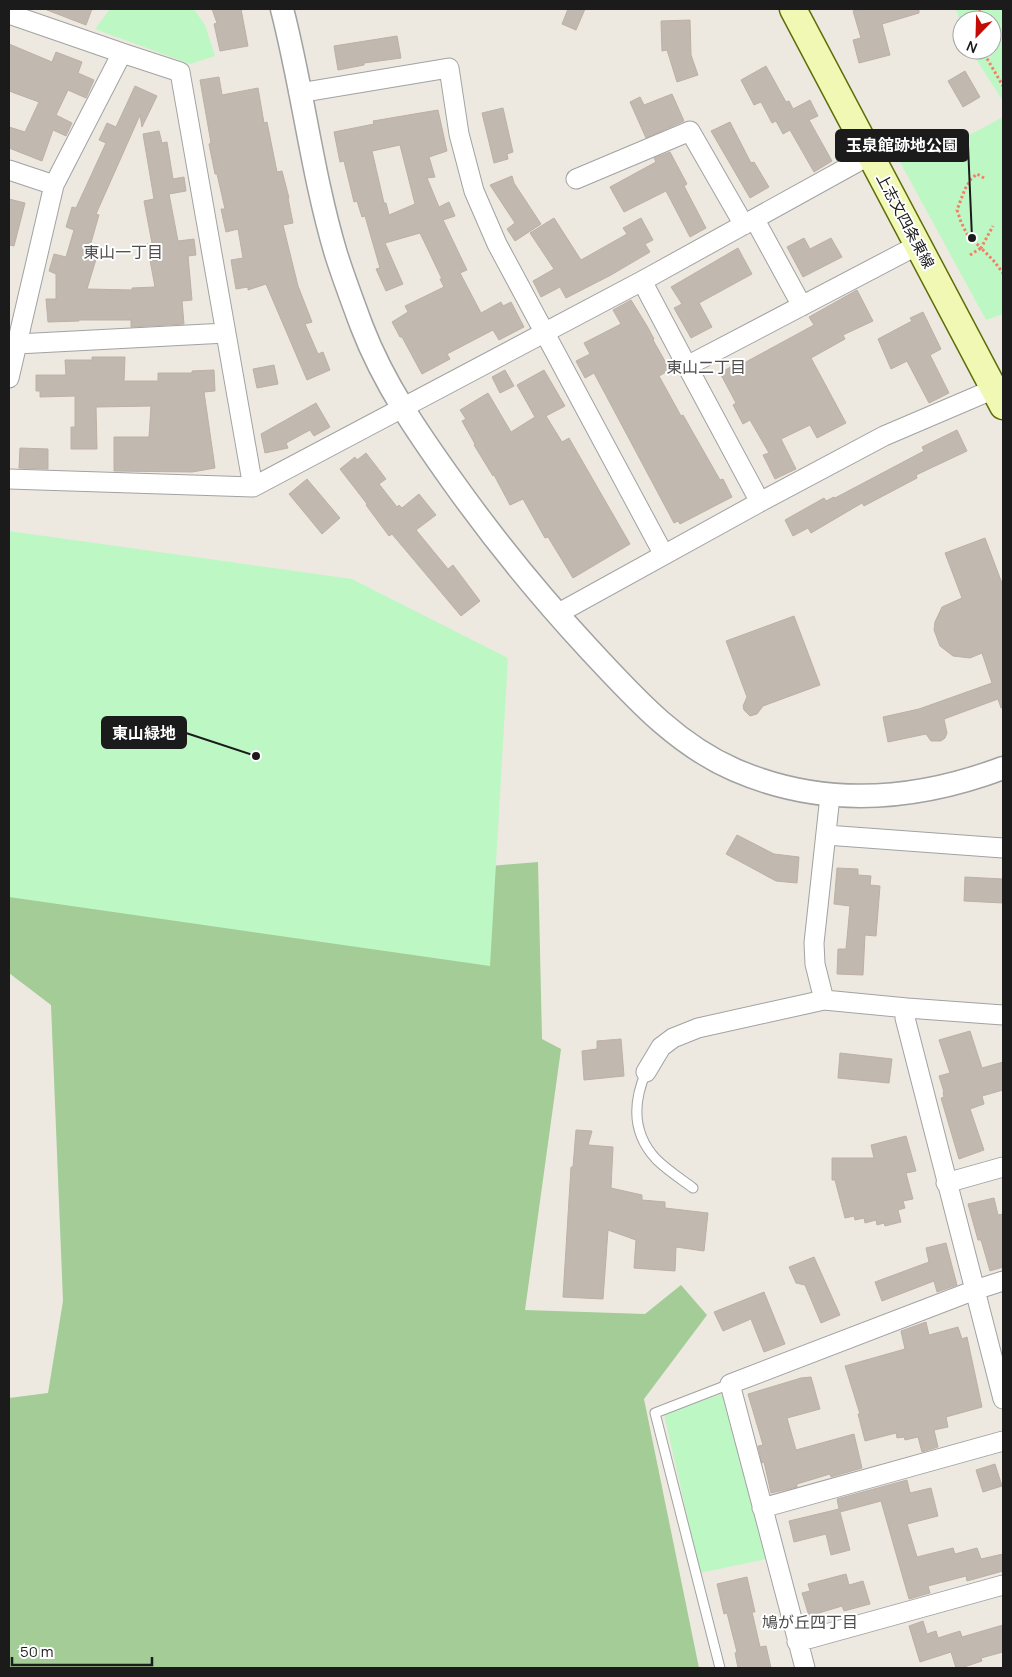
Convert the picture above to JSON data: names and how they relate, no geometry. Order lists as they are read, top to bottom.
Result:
{
  "streets": {
    "main road": ["上志文四条東線"]
  },
  "districts": ["東山一丁目", "東山二丁目", "鳩が丘四丁目"],
  "places": ["玉泉館跡地公園", "東山緑地"],
  "scale_bar": "50 m",
  "north": "bottom left"
}
